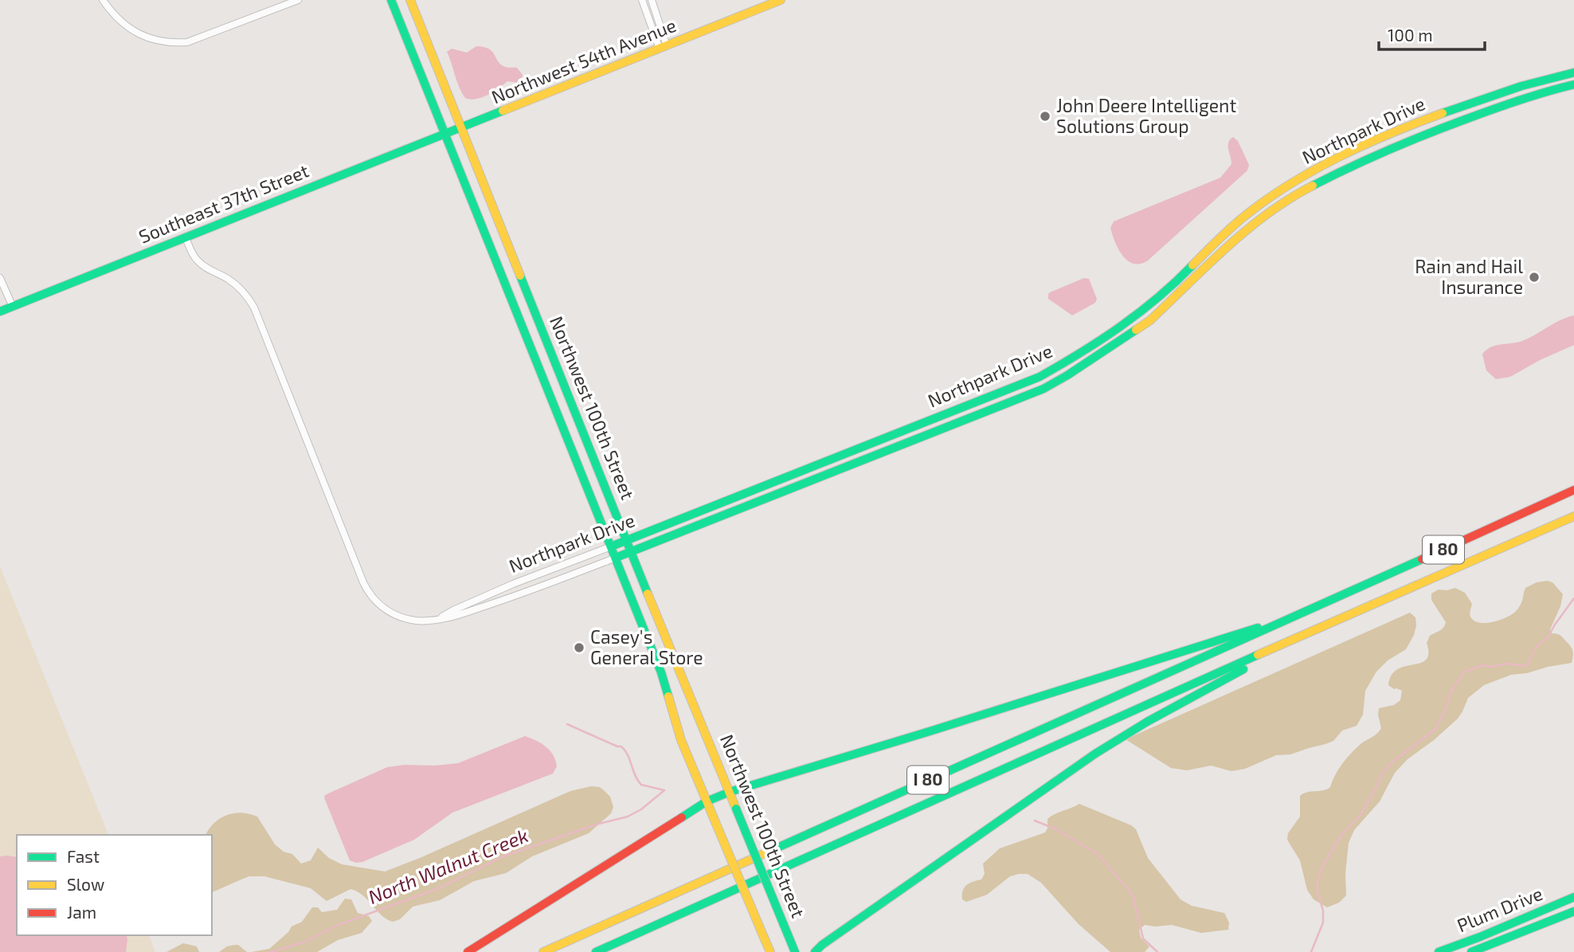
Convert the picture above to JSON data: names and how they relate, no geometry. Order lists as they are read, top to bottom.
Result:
{
  "streets": {
    "main road": [
      "Northwest 54th Avenue",
      "Northpark Drive",
      "Southeast 37th Street",
      "Northwest 100th Street",
      "I 80",
      "Plum Drive"
    ]
  },
  "crossings": [
    ["Northwest 54th Avenue", "Southeast 37th Street"],
    ["Northwest 54th Avenue", "Northwest 100th Street"],
    ["Northpark Drive", "Southeast 37th Street"],
    ["Northpark Drive", "Northwest 100th Street"],
    ["Southeast 37th Street", "Northwest 100th Street"]
  ],
  "water": ["North Walnut Creek"],
  "places": ["John Deere Intelligent Solutions Group", "Rain and Hail Insurance", "Casey's General Store"],
  "legend": ["Fast", "Slow", "Jam"],
  "scale_bar": "100 m"
}
